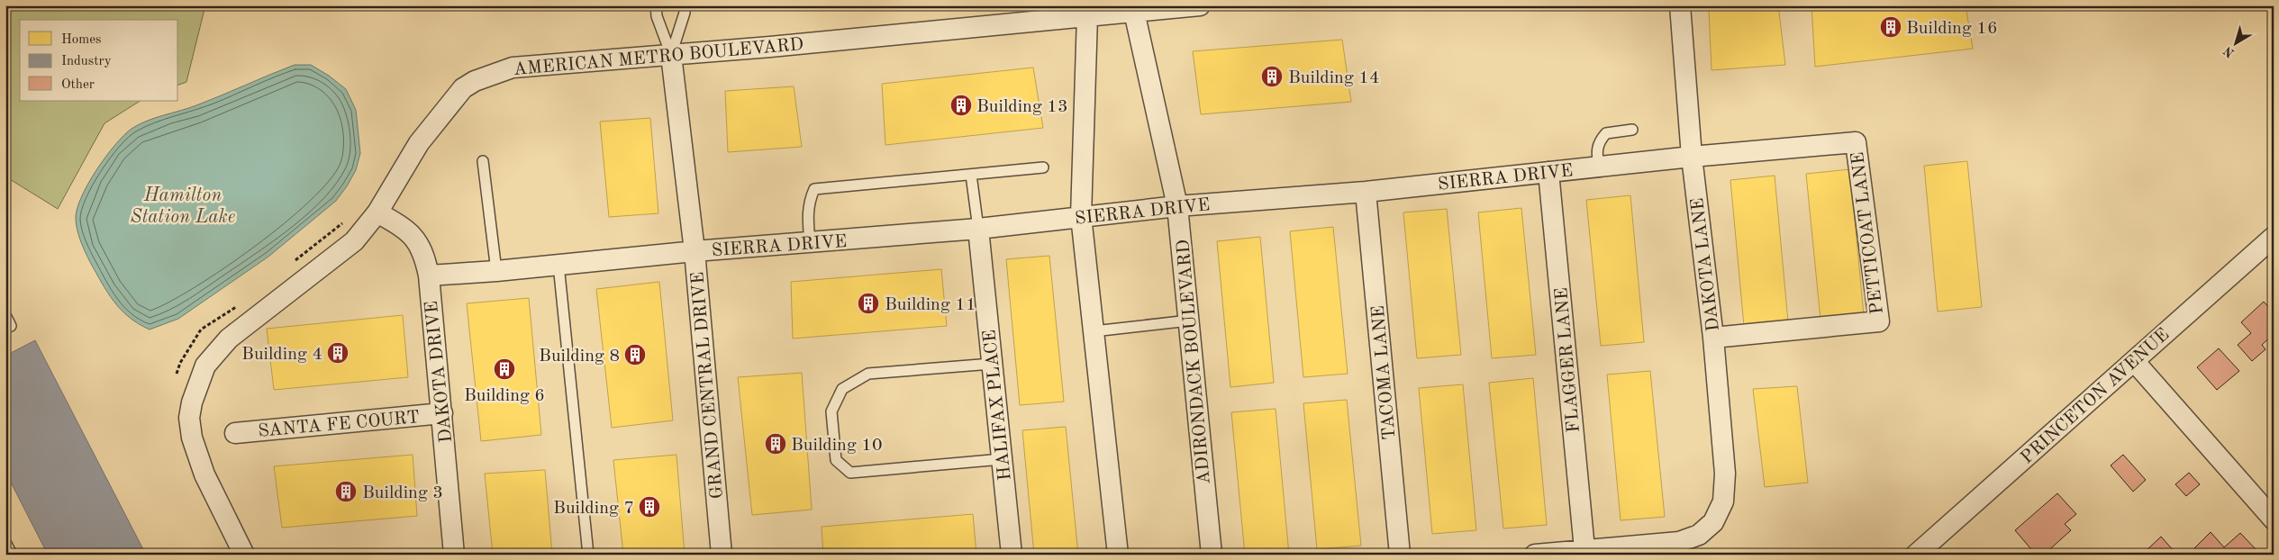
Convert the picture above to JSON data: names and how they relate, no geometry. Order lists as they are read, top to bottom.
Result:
{
  "streets": {
    "street": [
      "AMERICAN METRO BOULEVARD",
      "SIERRA DRIVE",
      "PETTICOAT LANE",
      "DAKOTA LANE",
      "FLAGGER LANE",
      "ADIRONDACK BOULEVARD",
      "DAKOTA DRIVE",
      "TACOMA LANE",
      "GRAND CENTRAL DRIVE",
      "PRINCETON AVENUE",
      "HALIFAX PLACE",
      "SANTA FE COURT"
    ]
  },
  "crossings": [
    ["AMERICAN METRO BOULEVARD", "ADIRONDACK BOULEVARD"],
    ["AMERICAN METRO BOULEVARD", "DAKOTA DRIVE"],
    ["AMERICAN METRO BOULEVARD", "GRAND CENTRAL DRIVE"],
    ["SIERRA DRIVE", "PETTICOAT LANE"],
    ["SIERRA DRIVE", "DAKOTA LANE"],
    ["SIERRA DRIVE", "FLAGGER LANE"],
    ["SIERRA DRIVE", "ADIRONDACK BOULEVARD"],
    ["SIERRA DRIVE", "DAKOTA DRIVE"],
    ["SIERRA DRIVE", "TACOMA LANE"],
    ["SIERRA DRIVE", "GRAND CENTRAL DRIVE"],
    ["SIERRA DRIVE", "HALIFAX PLACE"],
    ["PETTICOAT LANE", "DAKOTA LANE"],
    ["DAKOTA LANE", "FLAGGER LANE"],
    ["DAKOTA DRIVE", "SANTA FE COURT"]
  ],
  "water": ["Hamilton Station Lake"],
  "places": {
    "building": [
      "Building 16",
      "Building 14",
      "Building 13",
      "Building 11",
      "Building 4",
      "Building 8",
      "Building 6",
      "Building 10",
      "Building 3",
      "Building 7"
    ]
  },
  "legend": ["Homes", "Industry", "Other"],
  "north": "bottom left"
}
